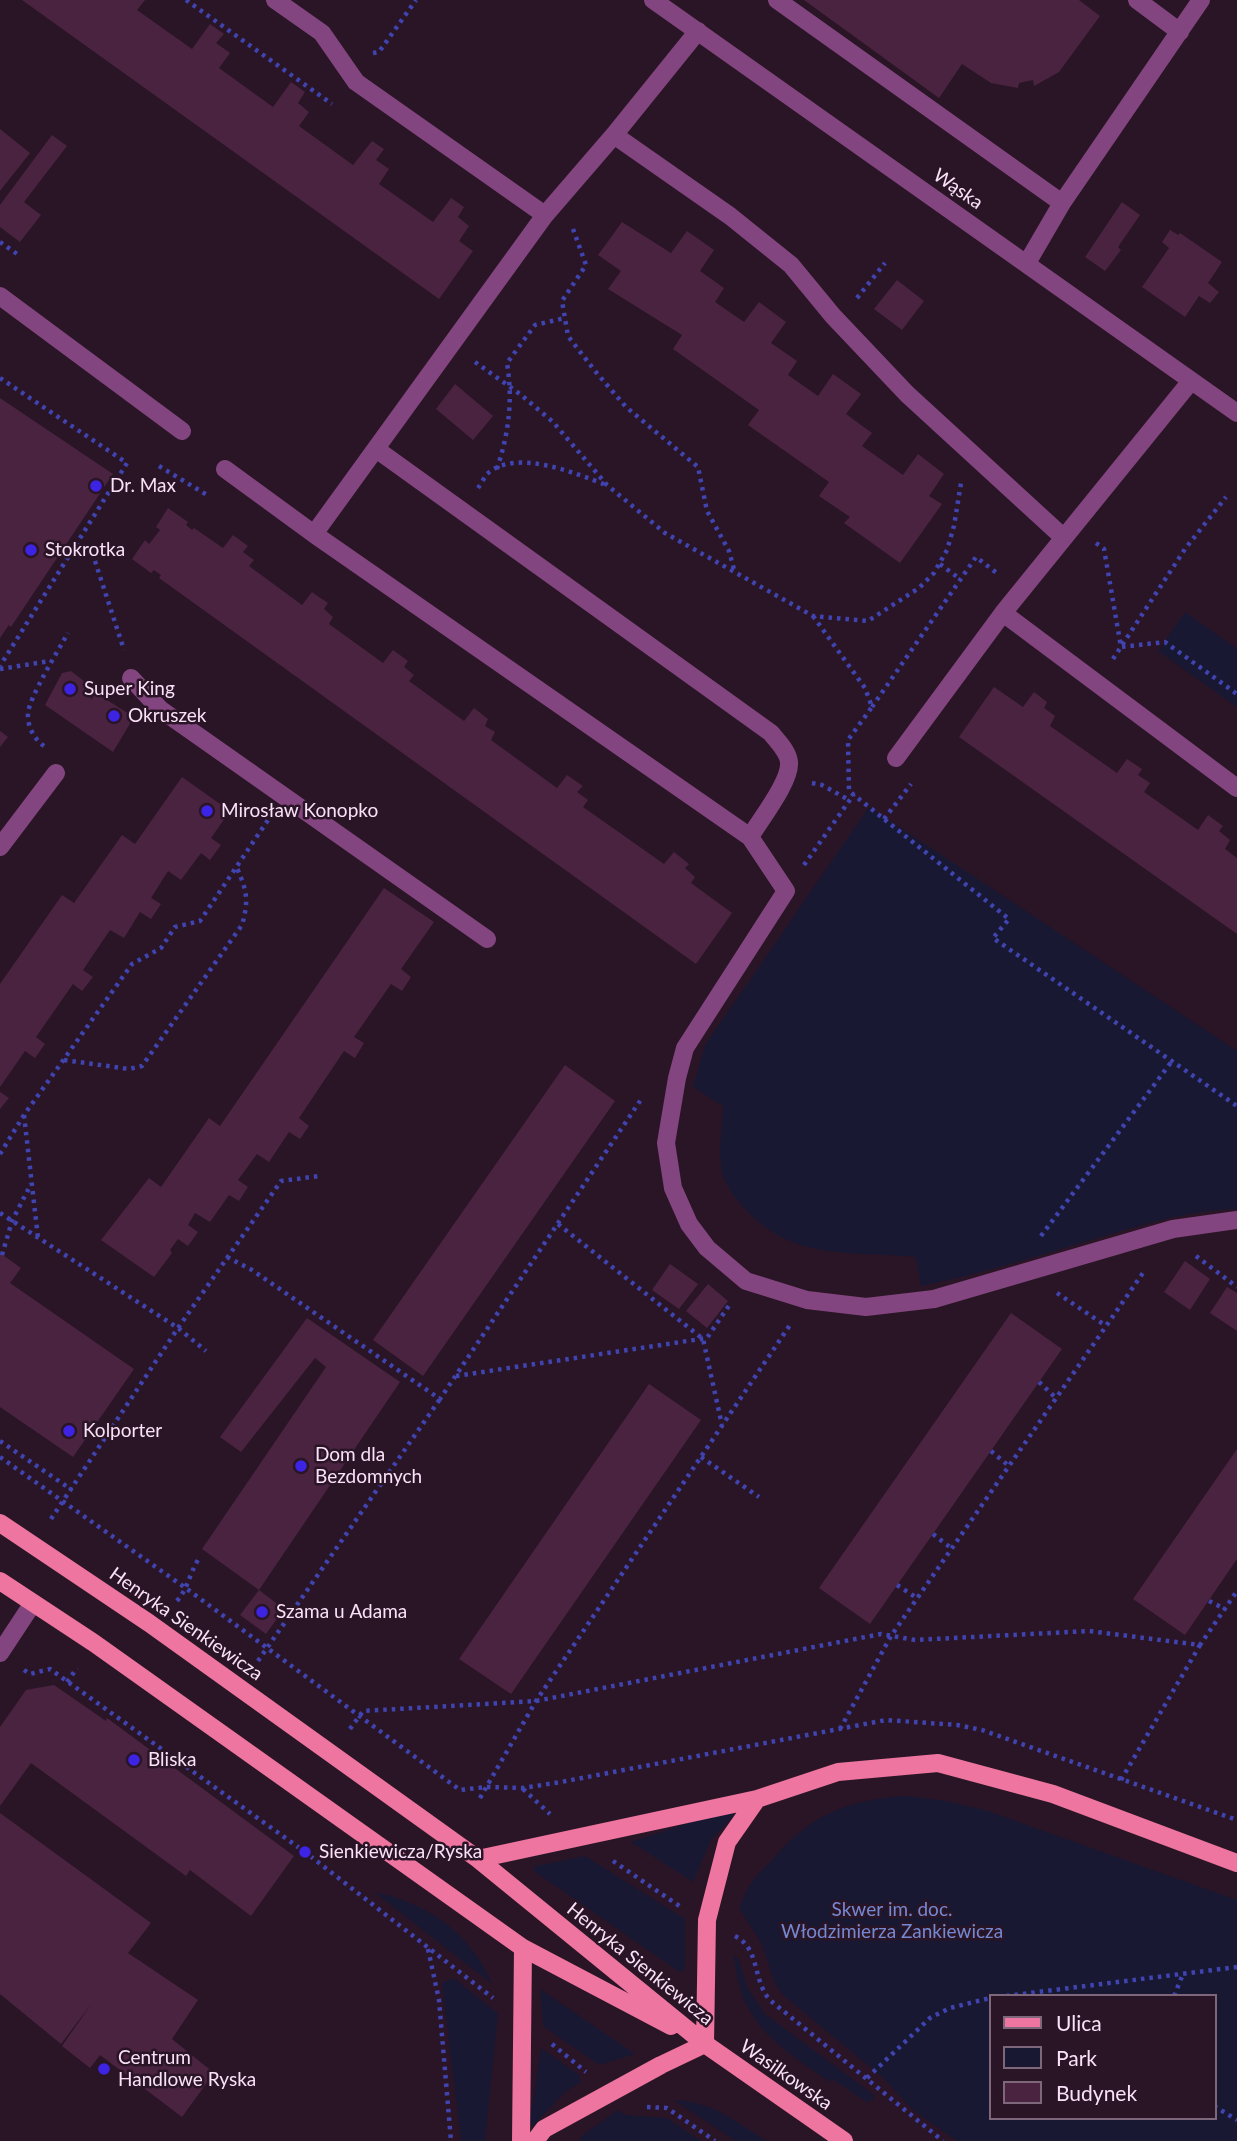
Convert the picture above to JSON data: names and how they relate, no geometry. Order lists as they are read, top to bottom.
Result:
{
  "streets": {
    "main road": ["Henryka Sienkiewicza", "Wasilkowska"],
    "street": ["Wąska"]
  },
  "crossings": [
    ["Henryka Sienkiewicza", "Wasilkowska"]
  ],
  "parks": ["Skwer im. doc. Włodzimierza Zankiewicza"],
  "places": [
    "Dr. Max",
    "Stokrotka",
    "Super King",
    "Okruszek",
    "Mirosław Konopko",
    "Kolporter",
    "Dom dla Bezdomnych",
    "Szama u Adama",
    "Bliska",
    "Sienkiewicza/Ryska",
    "Centrum Handlowe Ryska"
  ],
  "legend": ["Ulica", "Park", "Budynek"]
}
